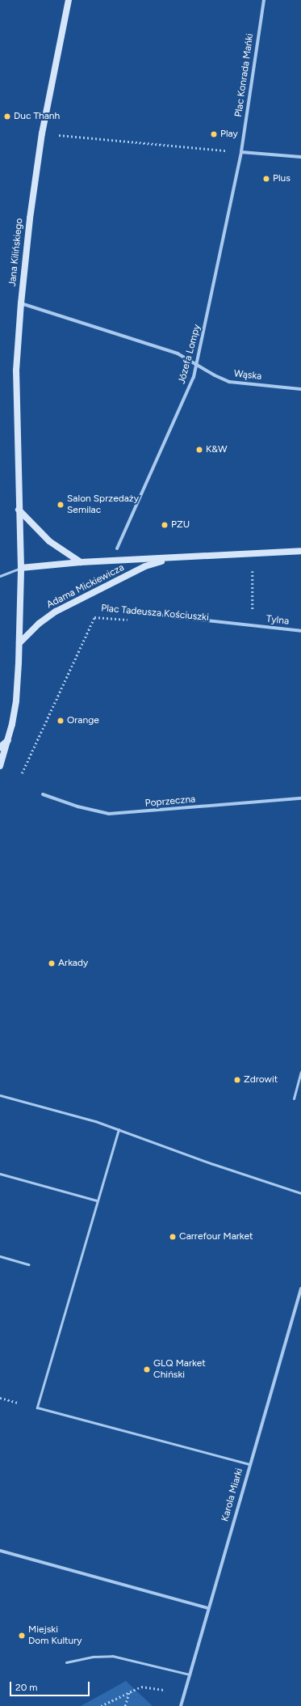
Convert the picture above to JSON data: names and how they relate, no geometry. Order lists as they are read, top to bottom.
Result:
{
  "streets": {
    "main road": ["Jana Kilińskiego", "Adama Mickiewicza"],
    "street": [
      "Plac Konrada Mańki",
      "Józefa Lompy",
      "Wąska",
      "Plac Tadeusza Kościuszki",
      "Tylna",
      "Poprzeczna",
      "Karola Miarki"
    ]
  },
  "crossings": [
    ["Plac Konrada Mańki", "Józefa Lompy"],
    ["Jana Kilińskiego", "Wąska"],
    ["Józefa Lompy", "Wąska"],
    ["Plac Tadeusza Kościuszki", "Tylna"]
  ],
  "places": [
    "Duc Thanh",
    "Play",
    "Plus",
    "K&W",
    "Salon Sprzedaży Semilac",
    "PZU",
    "Orange",
    "Arkady",
    "Zdrowit",
    "Carrefour Market",
    "GLQ Market Chiński",
    "Miejski Dom Kultury"
  ],
  "scale_bar": "20 m"
}
